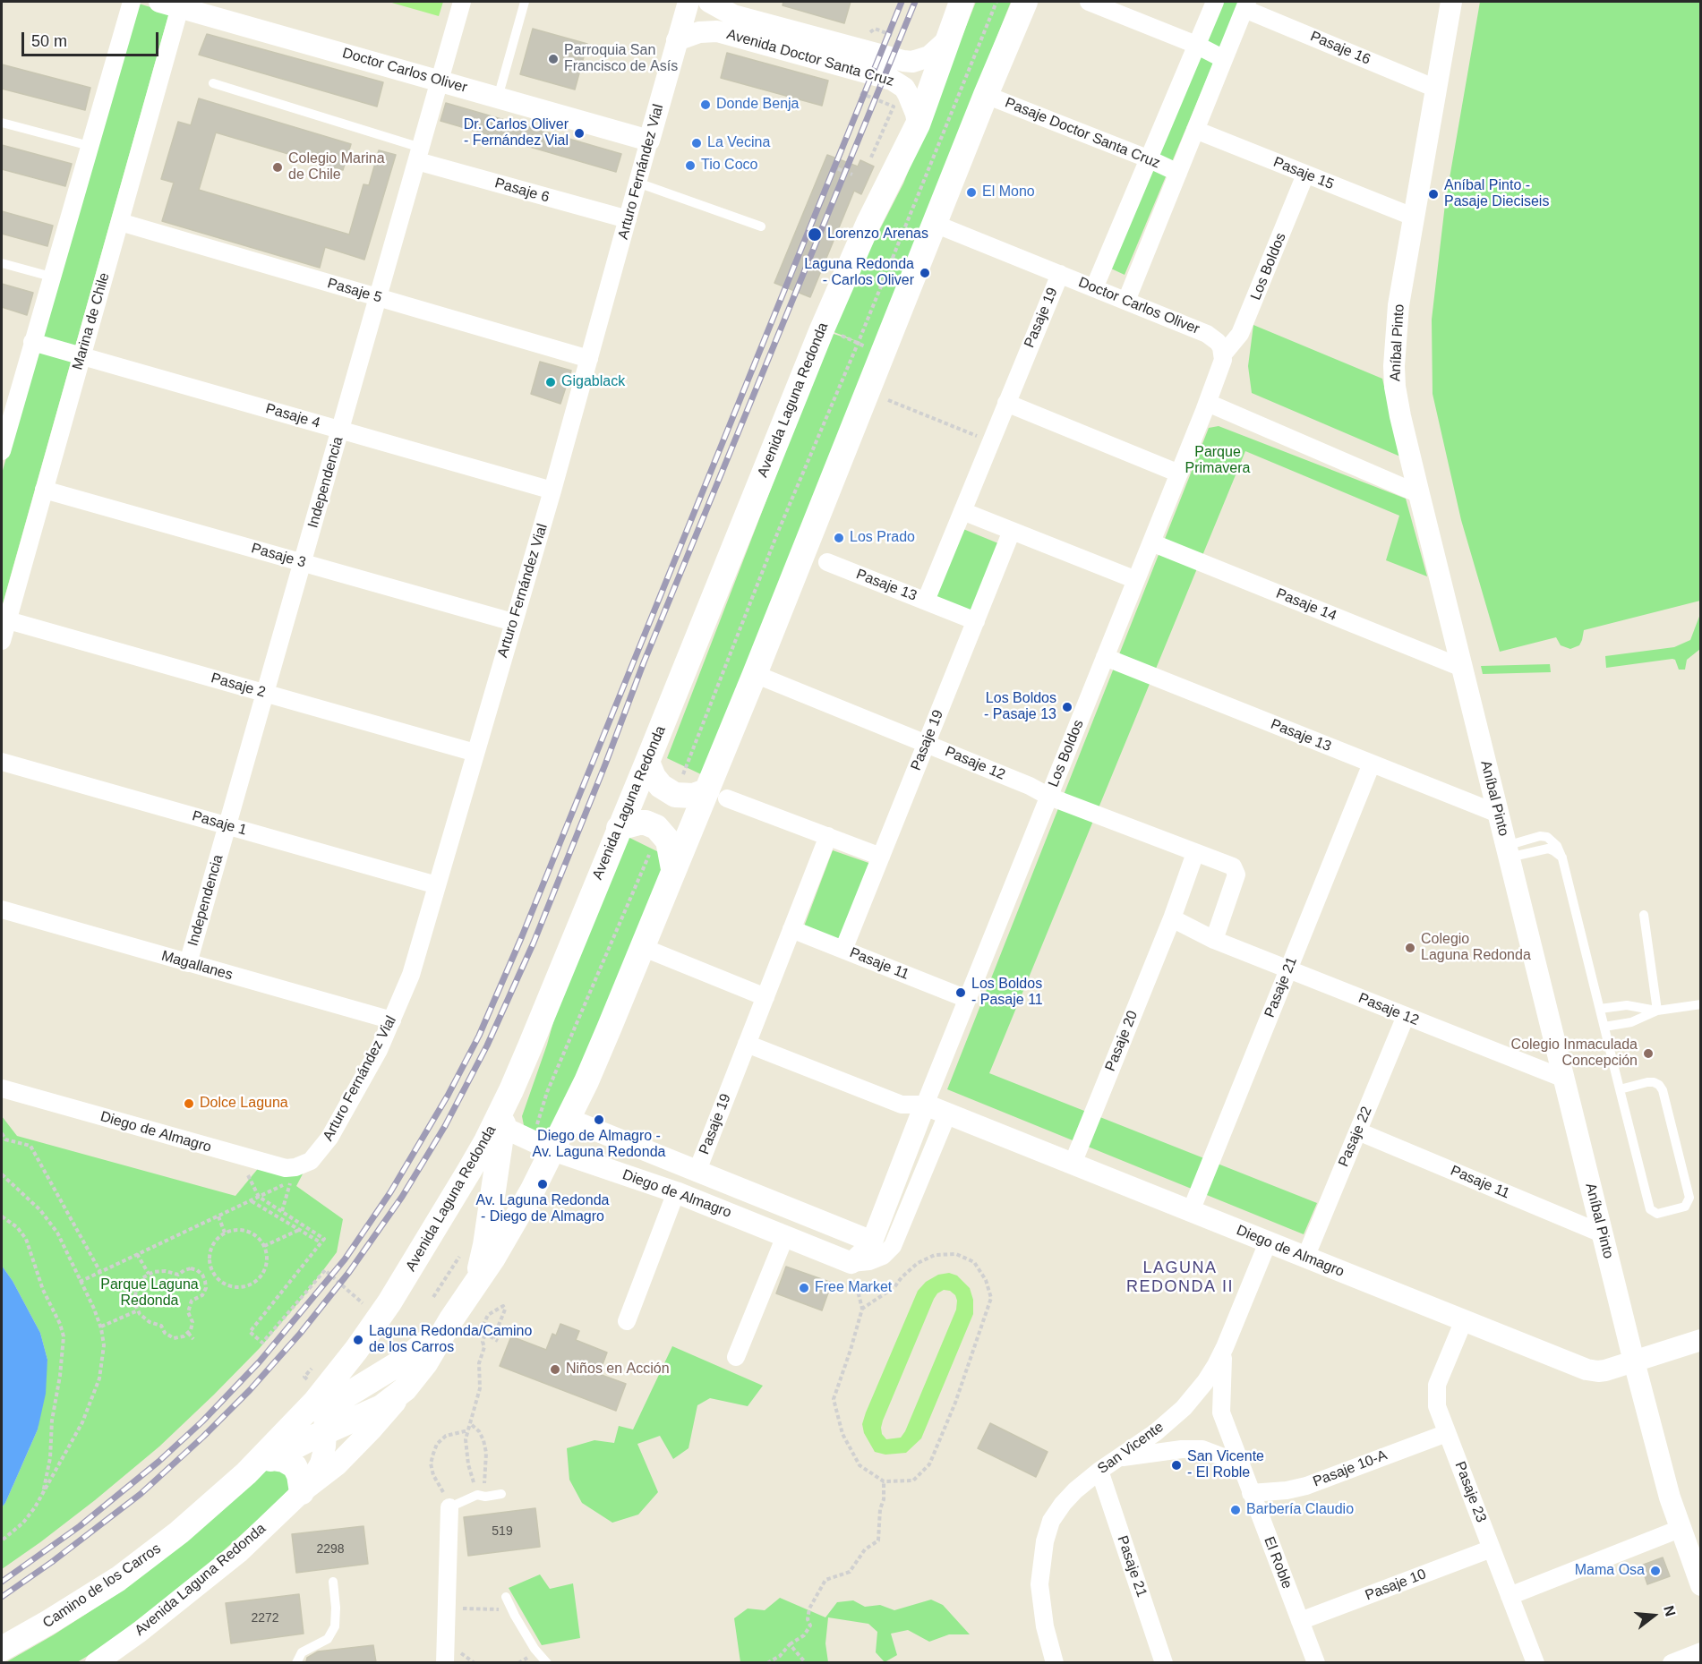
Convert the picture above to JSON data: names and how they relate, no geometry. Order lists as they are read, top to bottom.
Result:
{
  "streets": {
    "main road": ["Avenida Laguna Redonda", "Camino de los Carros"],
    "street": [
      "Pasaje 16",
      "Avenida Doctor Santa Cruz",
      "Doctor Carlos Oliver",
      "Pasaje Doctor Santa Cruz",
      "Arturo Fernández Vial",
      "Pasaje 15",
      "Pasaje 6",
      "Los Boldos",
      "Pasaje 5",
      "Pasaje 19",
      "Marina de Chile",
      "Aníbal Pinto",
      "Pasaje 4",
      "Independencia",
      "Pasaje 3",
      "Pasaje 13",
      "Pasaje 14",
      "Pasaje 2",
      "Pasaje 12",
      "Pasaje 1",
      "Pasaje 11",
      "Magallanes",
      "Pasaje 21",
      "Pasaje 20",
      "Diego de Almagro",
      "Pasaje 22",
      "San Vicente",
      "Pasaje 10-A",
      "Pasaje 23",
      "El Roble",
      "Pasaje 10"
    ]
  },
  "crossings": [
    ["Pasaje 16", "Aníbal Pinto"],
    ["Avenida Doctor Santa Cruz", "Arturo Fernández Vial"],
    ["Avenida Doctor Santa Cruz", "Avenida Laguna Redonda"],
    ["Doctor Carlos Oliver", "Arturo Fernández Vial"],
    ["Doctor Carlos Oliver", "Los Boldos"],
    ["Doctor Carlos Oliver", "Pasaje 19"],
    ["Doctor Carlos Oliver", "Marina de Chile"],
    ["Doctor Carlos Oliver", "Avenida Laguna Redonda"],
    ["Doctor Carlos Oliver", "Independencia"],
    ["Pasaje Doctor Santa Cruz", "Avenida Laguna Redonda"],
    ["Arturo Fernández Vial", "Pasaje 6"],
    ["Arturo Fernández Vial", "Pasaje 5"],
    ["Arturo Fernández Vial", "Pasaje 4"],
    ["Arturo Fernández Vial", "Pasaje 3"],
    ["Arturo Fernández Vial", "Pasaje 2"],
    ["Arturo Fernández Vial", "Pasaje 1"],
    ["Arturo Fernández Vial", "Magallanes"],
    ["Arturo Fernández Vial", "Diego de Almagro"],
    ["Pasaje 15", "Los Boldos"],
    ["Pasaje 15", "Aníbal Pinto"],
    ["Pasaje 6", "Independencia"],
    ["Los Boldos", "Pasaje 13"],
    ["Los Boldos", "Pasaje 14"],
    ["Los Boldos", "Pasaje 12"],
    ["Los Boldos", "Pasaje 11"],
    ["Los Boldos", "Diego de Almagro"],
    ["Pasaje 5", "Marina de Chile"],
    ["Pasaje 5", "Independencia"],
    ["Pasaje 19", "Pasaje 13"],
    ["Pasaje 19", "Pasaje 12"],
    ["Pasaje 19", "Pasaje 11"],
    ["Pasaje 19", "Diego de Almagro"],
    ["Marina de Chile", "Pasaje 4"],
    ["Marina de Chile", "Pasaje 3"],
    ["Marina de Chile", "Pasaje 2"],
    ["Aníbal Pinto", "Pasaje 13"],
    ["Aníbal Pinto", "Pasaje 14"],
    ["Aníbal Pinto", "Pasaje 12"],
    ["Aníbal Pinto", "Pasaje 11"],
    ["Aníbal Pinto", "Diego de Almagro"],
    ["Avenida Laguna Redonda", "Pasaje 12"],
    ["Avenida Laguna Redonda", "Diego de Almagro"],
    ["Avenida Laguna Redonda", "Camino de los Carros"],
    ["Pasaje 4", "Independencia"],
    ["Independencia", "Pasaje 3"],
    ["Independencia", "Pasaje 2"],
    ["Independencia", "Pasaje 1"],
    ["Independencia", "Magallanes"],
    ["Pasaje 13", "Pasaje 21"],
    ["Pasaje 12", "Pasaje 21"],
    ["Pasaje 12", "Pasaje 20"],
    ["Pasaje 12", "Pasaje 22"],
    ["Pasaje 11", "Pasaje 22"],
    ["Pasaje 21", "Diego de Almagro"],
    ["Pasaje 21", "San Vicente"],
    ["Pasaje 20", "Diego de Almagro"],
    ["Diego de Almagro", "Pasaje 22"],
    ["Diego de Almagro", "San Vicente"],
    ["Diego de Almagro", "Pasaje 23"],
    ["San Vicente", "El Roble"],
    ["Pasaje 10-A", "Pasaje 23"],
    ["Pasaje 10-A", "El Roble"],
    ["Pasaje 23", "Pasaje 10"],
    ["El Roble", "Pasaje 10"]
  ],
  "districts": ["LAGUNA REDONDA II"],
  "parks": ["Parque Primavera", "Parque Laguna Redonda"],
  "places": [
    "Parroquia San Francisco de Asís",
    "Donde Benja",
    "Dr. Carlos Oliver - Fernández Vial",
    "La Vecina",
    "Tio Coco",
    "Colegio Marina de Chile",
    "El Mono",
    "Aníbal Pinto - Pasaje Dieciseis",
    "Lorenzo Arenas",
    "Laguna Redonda - Carlos Oliver",
    "Gigablack",
    "Los Prado",
    "Los Boldos - Pasaje 13",
    "Colegio Laguna Redonda",
    "Los Boldos - Pasaje 11",
    "Colegio Inmaculada Concepción",
    "Dolce Laguna",
    "Diego de Almagro - Av. Laguna Redonda",
    "Av. Laguna Redonda - Diego de Almagro",
    "Free Market",
    "Laguna Redonda/Camino de los Carros",
    "Niños en Acción",
    "San Vicente - El Roble",
    "Barbería Claudio",
    "Mama Osa"
  ],
  "house_numbers": ["519", "2298", "2272"],
  "scale_bar": "50 m",
  "north": "right"
}
